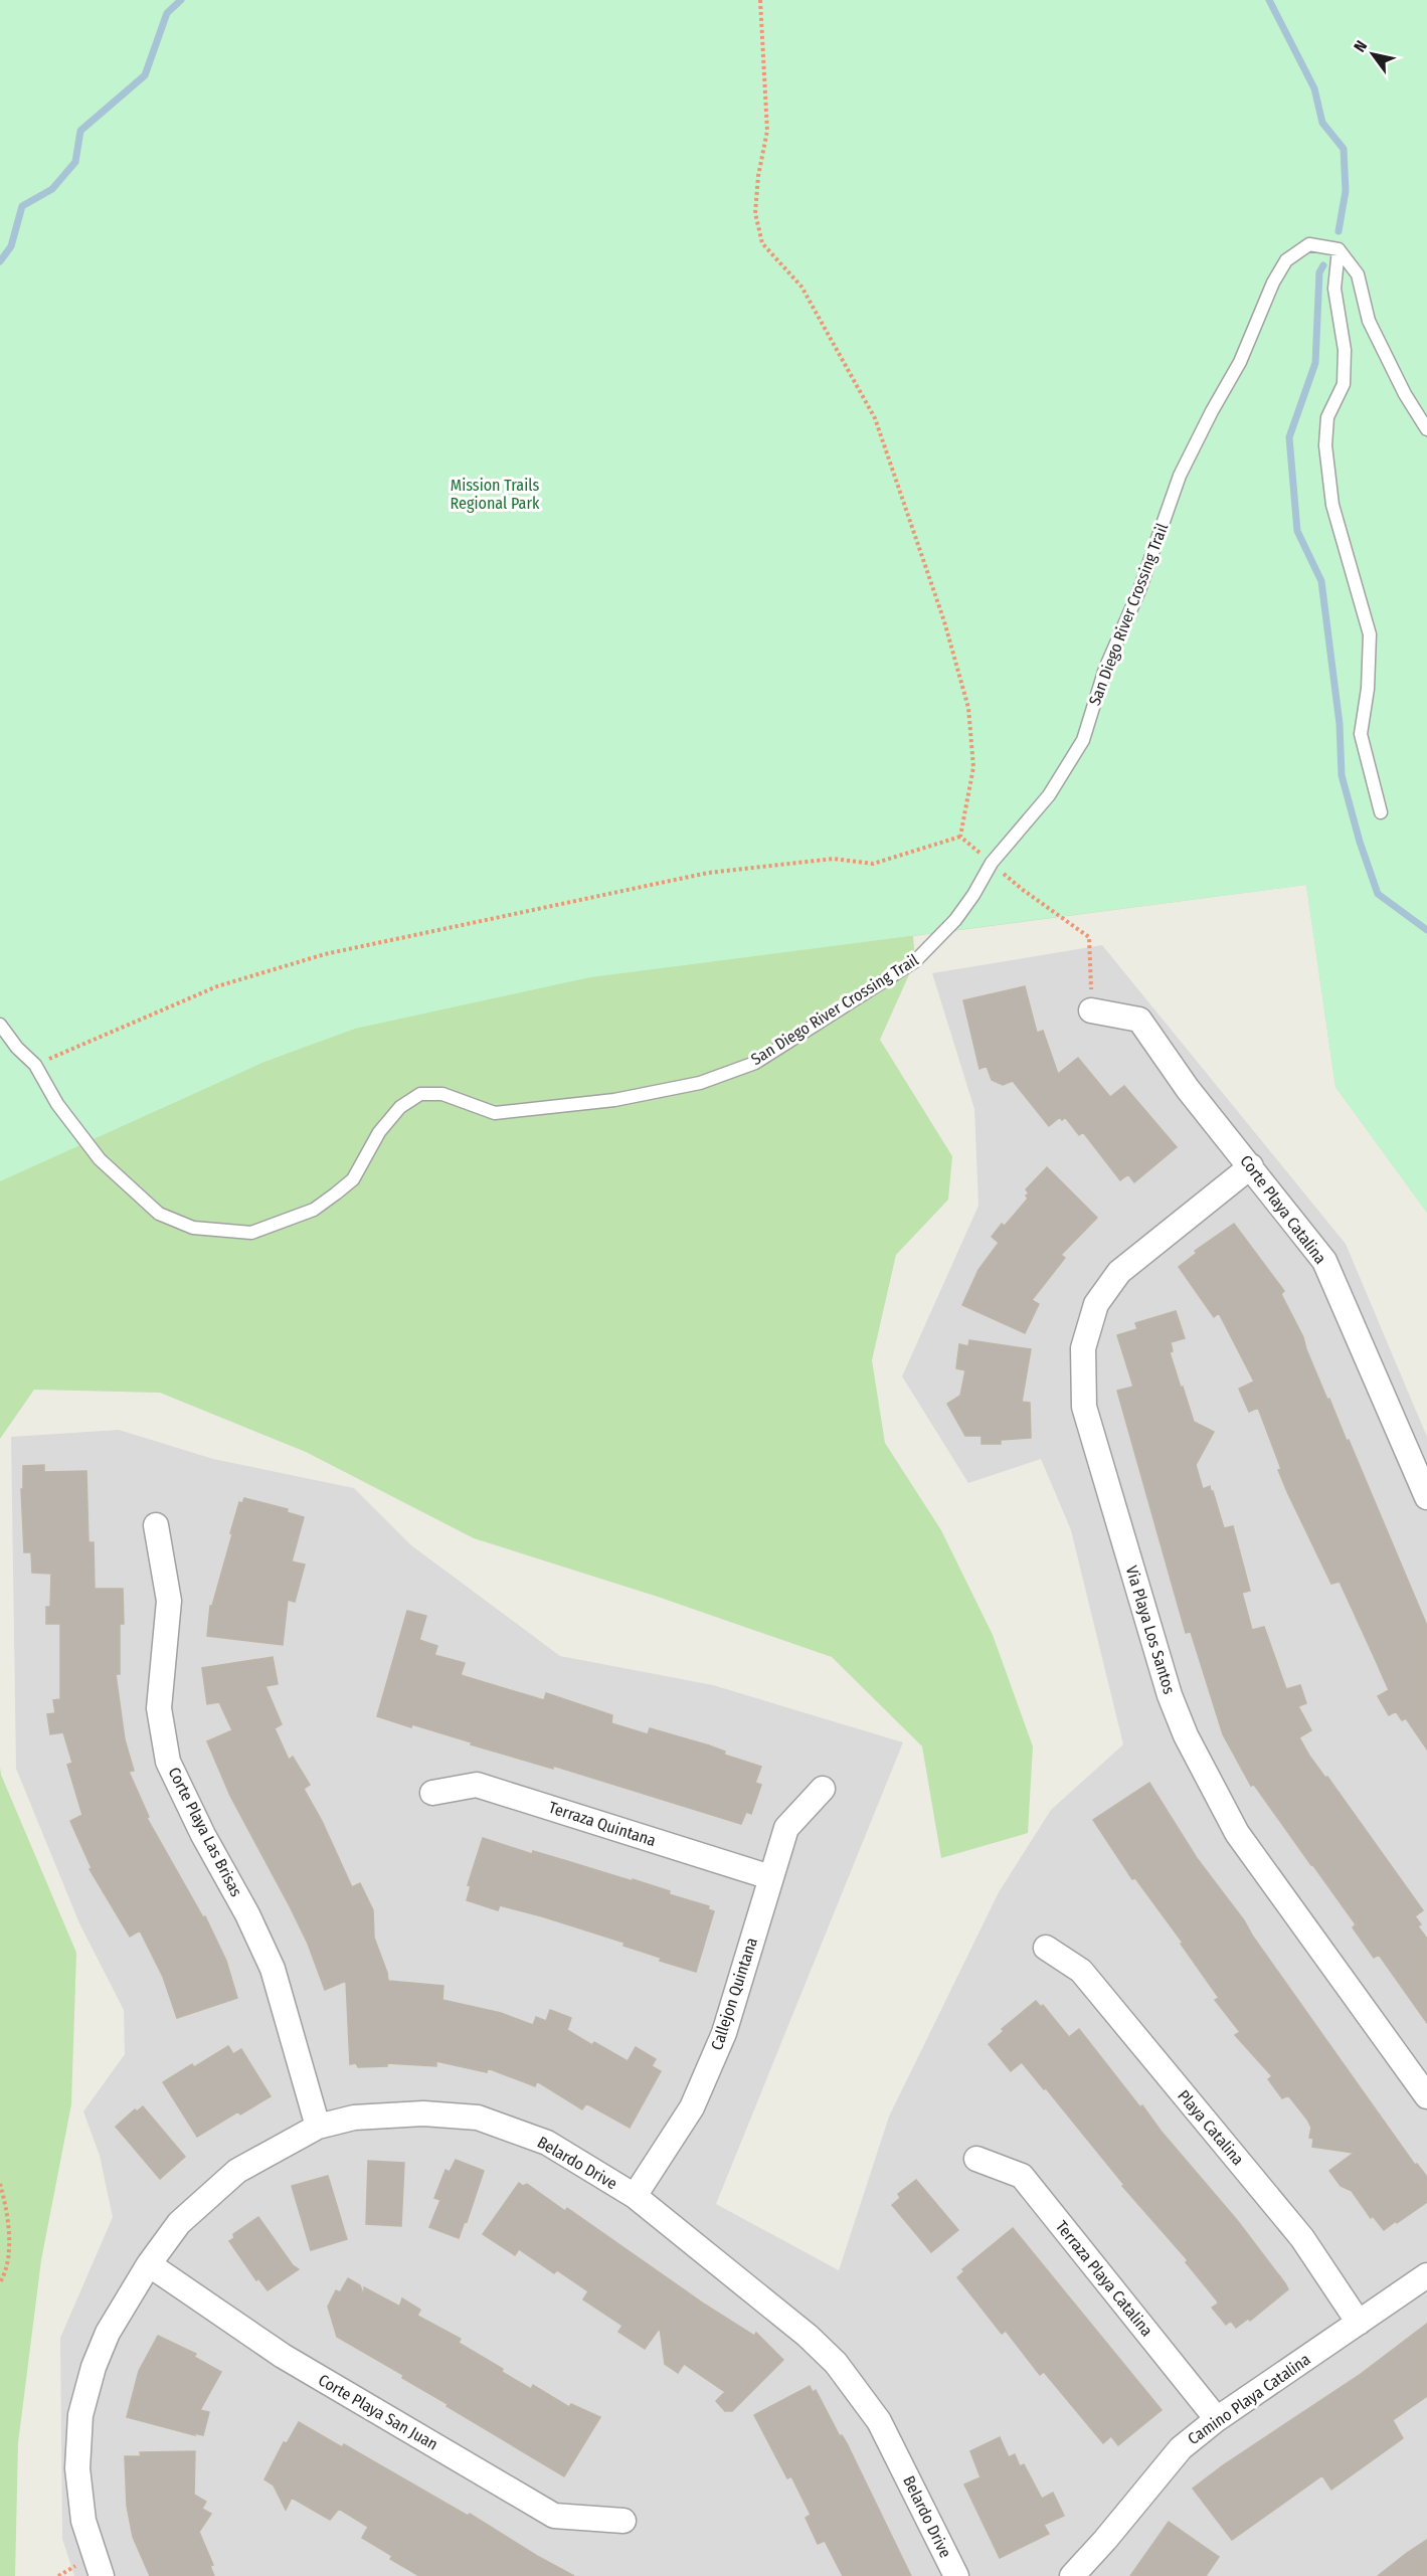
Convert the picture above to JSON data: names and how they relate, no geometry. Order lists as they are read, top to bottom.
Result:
{
  "streets": {
    "street": [
      "Corte Playa Catalina",
      "Via Playa Los Santos",
      "Terraza Quintana",
      "Corte Playa Las Brisas",
      "Callejon Quintana",
      "Playa Catalina",
      "Belardo Drive",
      "Terraza Playa Catalina",
      "Camino Playa Catalina",
      "Corte Playa San Juan"
    ],
    "lane": ["San Diego River Crossing Trail"]
  },
  "crossings": [
    ["Corte Playa Catalina", "Via Playa Los Santos"],
    ["Terraza Quintana", "Callejon Quintana"],
    ["Corte Playa Las Brisas", "Belardo Drive"],
    ["Callejon Quintana", "Belardo Drive"],
    ["Playa Catalina", "Camino Playa Catalina"],
    ["Belardo Drive", "Corte Playa San Juan"],
    ["Terraza Playa Catalina", "Camino Playa Catalina"]
  ],
  "parks": ["Mission Trails Regional Park"],
  "north": "top left"
}
